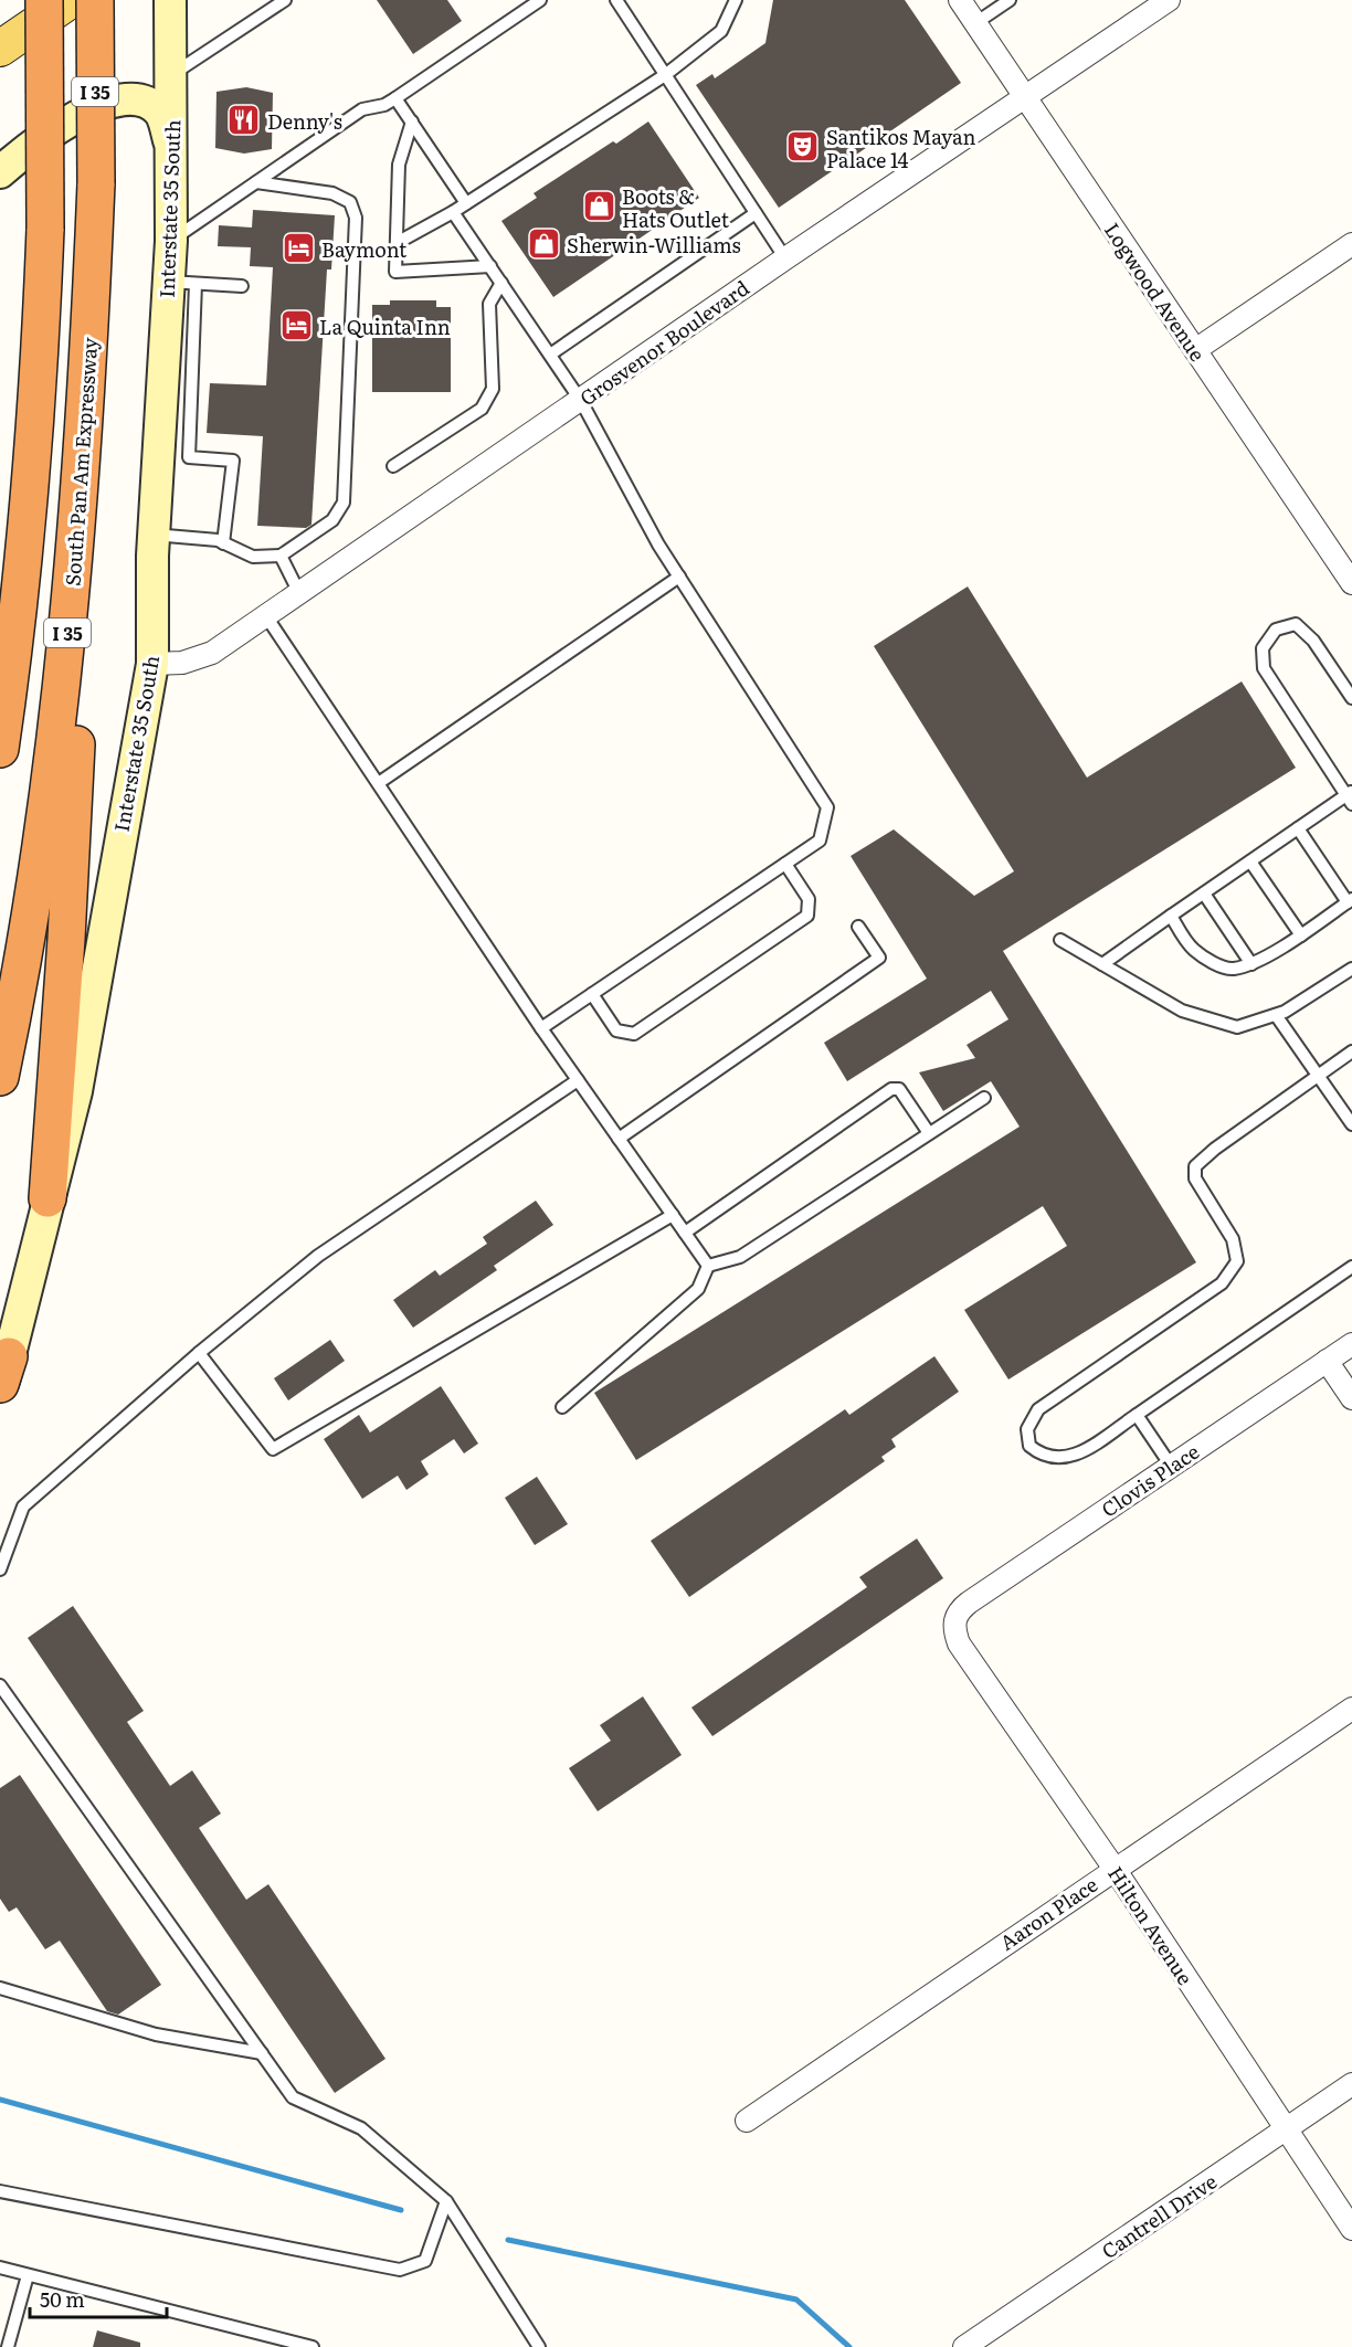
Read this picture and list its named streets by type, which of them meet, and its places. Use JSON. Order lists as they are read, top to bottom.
{
  "streets": {
    "highway": ["I 35", "South Pan Am Expressway"],
    "main road": ["Interstate 35 South"],
    "street": [
      "Logwood Avenue",
      "Grosvenor Boulevard",
      "Clovis Place",
      "Aaron Place",
      "Hilton Avenue",
      "Cantrell Drive"
    ]
  },
  "crossings": [
    ["Interstate 35 South", "Grosvenor Boulevard"],
    ["Logwood Avenue", "Grosvenor Boulevard"],
    ["Clovis Place", "Hilton Avenue"],
    ["Aaron Place", "Hilton Avenue"],
    ["Hilton Avenue", "Cantrell Drive"]
  ],
  "places": {
    "restaurant": ["Denny's"],
    "theatre": ["Santikos Mayan Palace 14"],
    "shop": ["Boots & Hats Outlet", "Sherwin-Williams"],
    "hotel": ["Baymont", "La Quinta Inn"]
  },
  "scale_bar": "50 m"
}
